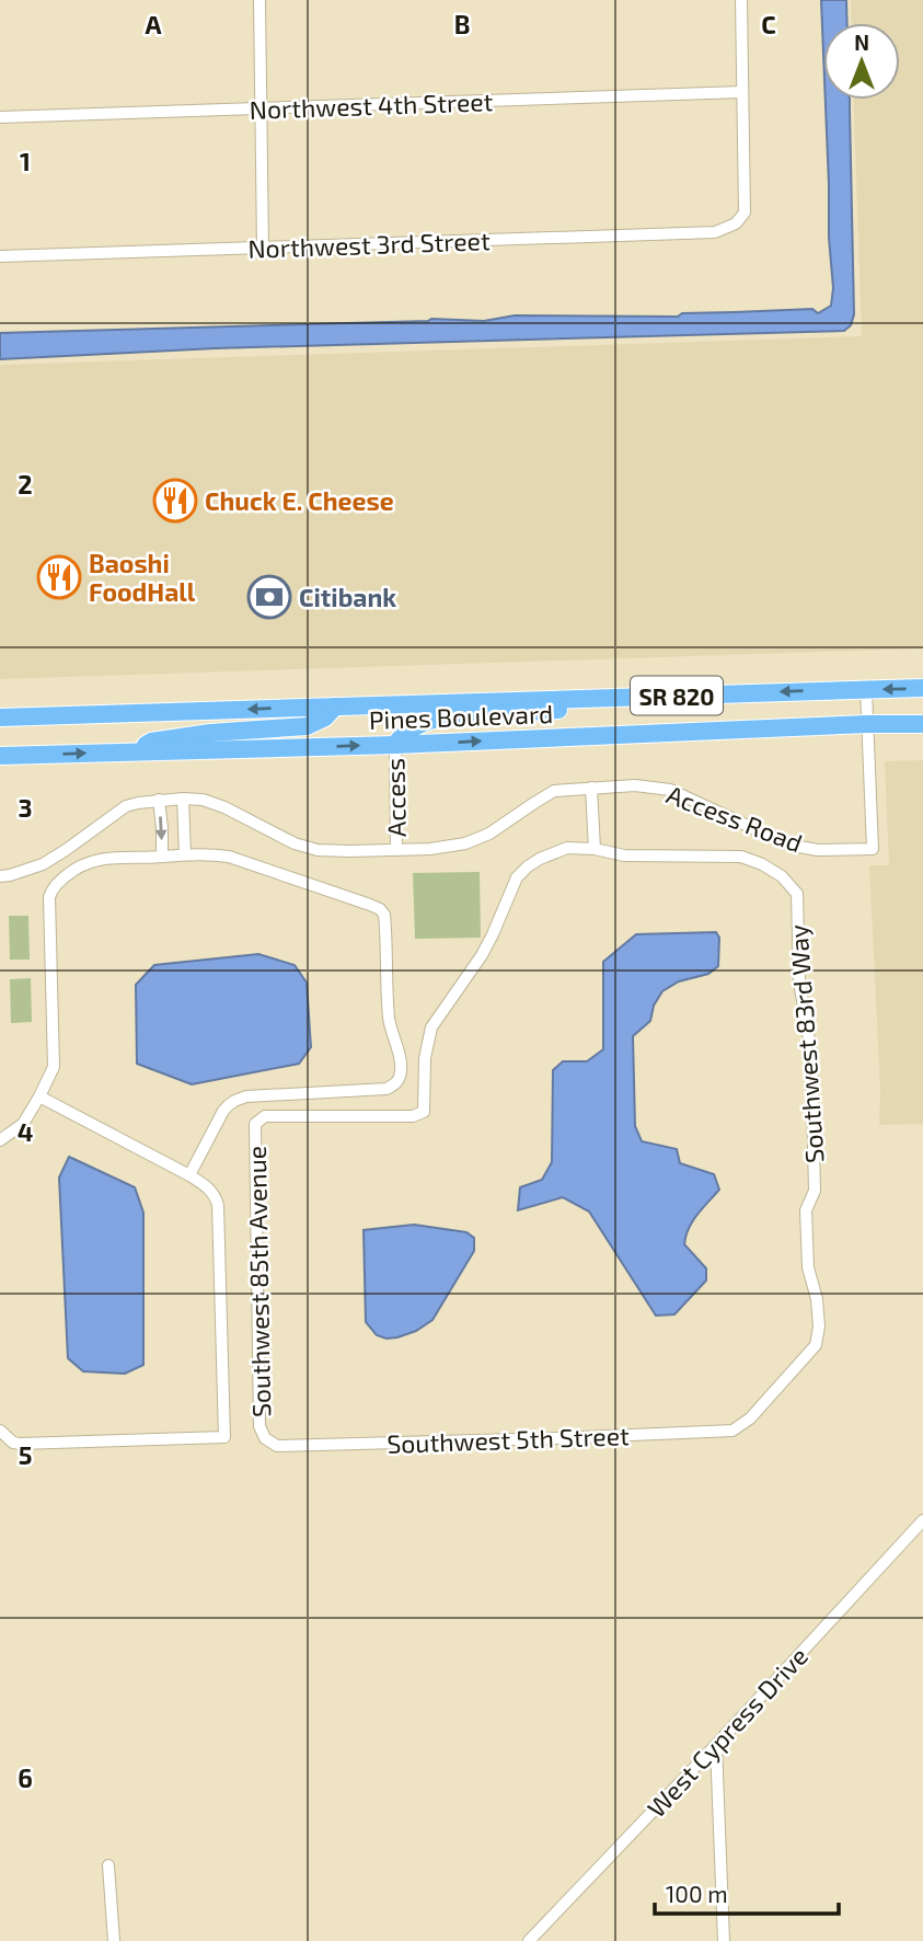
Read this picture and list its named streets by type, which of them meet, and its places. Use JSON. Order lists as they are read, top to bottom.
{
  "streets": {
    "highway": ["SR 820", "Pines Boulevard"],
    "street": [
      "Northwest 4th Street",
      "Northwest 3rd Street",
      "Access",
      "Access Road",
      "Southwest 83rd Way",
      "Southwest 85th Avenue",
      "Southwest 5th Street",
      "West Cypress Drive"
    ]
  },
  "crossings": [
    ["Northwest 4th Street", "Northwest 3rd Street"],
    ["Pines Boulevard", "Access"],
    ["Pines Boulevard", "Access Road"],
    ["Access", "Access Road"],
    ["Southwest 83rd Way", "Southwest 85th Avenue"],
    ["Southwest 83rd Way", "Southwest 5th Street"],
    ["Southwest 85th Avenue", "Southwest 5th Street"]
  ],
  "places": {
    "restaurant": ["Chuck E. Cheese", "Baoshi FoodHall"],
    "bank": ["Citibank"]
  },
  "scale_bar": "100 m",
  "north": "top",
  "grid": {
    "columns": ["A", "B", "C"],
    "rows": [
      "1",
      "2",
      "3",
      "4",
      "5",
      "6"
    ]
  }
}
